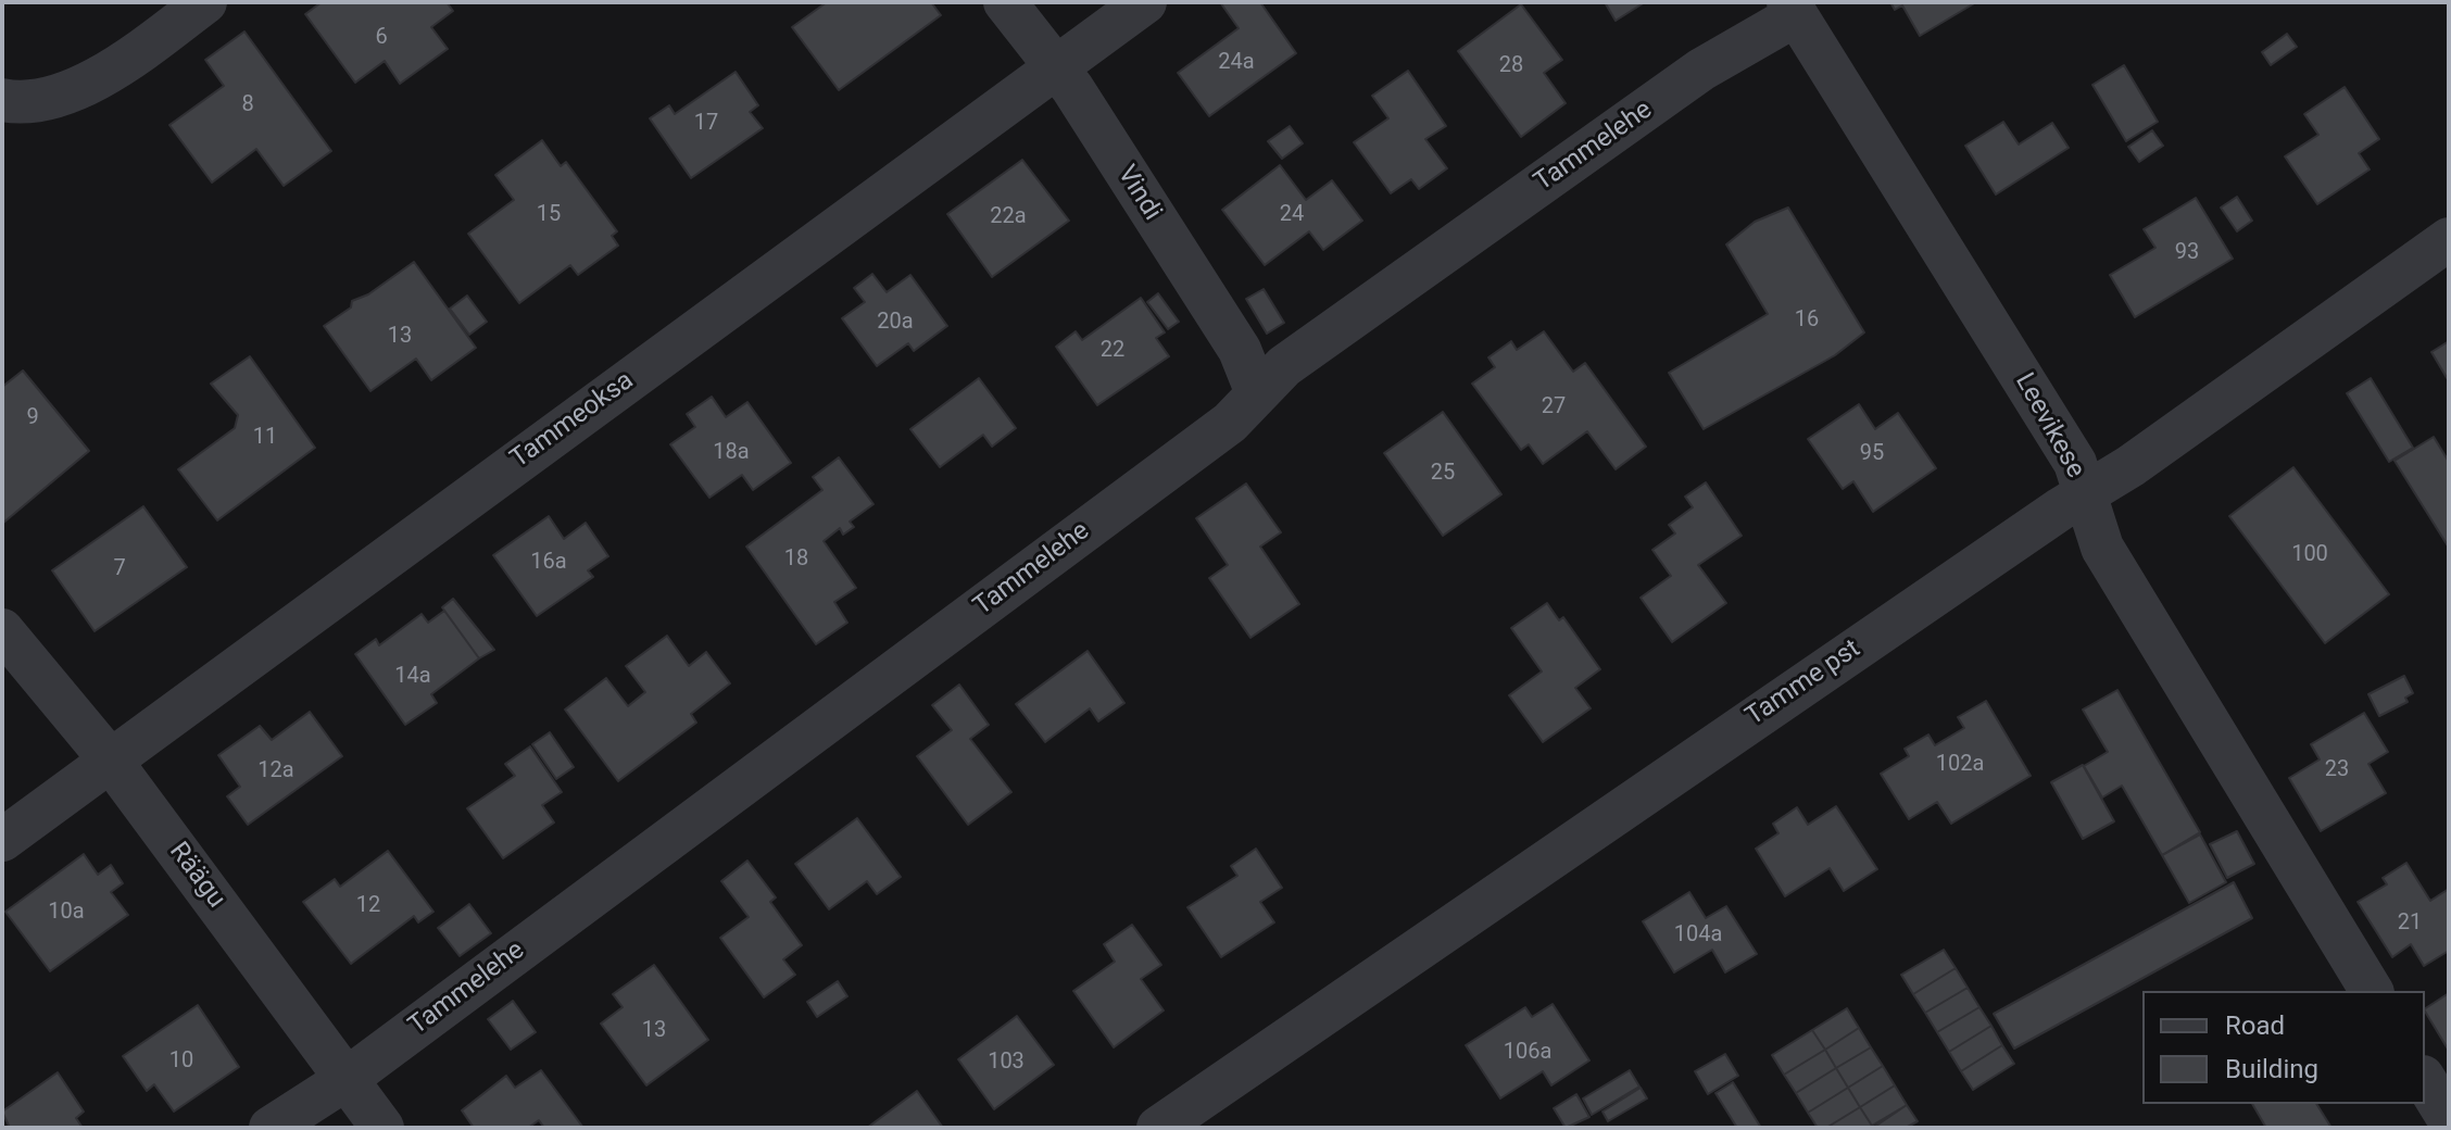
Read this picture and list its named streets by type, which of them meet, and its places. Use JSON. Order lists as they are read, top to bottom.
{
  "streets": {
    "street": [
      "Tammelehe",
      "Vindi",
      "Tammeoksa",
      "Leevikese",
      "Tamme pst",
      "Räägu"
    ]
  },
  "crossings": [
    ["Tammelehe", "Vindi"],
    ["Tammelehe", "Leevikese"],
    ["Tammelehe", "Räägu"],
    ["Vindi", "Tammeoksa"],
    ["Tammeoksa", "Räägu"],
    ["Leevikese", "Tamme pst"]
  ],
  "house_numbers": [
    "6",
    "24a",
    "28",
    "8",
    "17",
    "15",
    "24",
    "22a",
    "93",
    "16",
    "20a",
    "13",
    "22",
    "27",
    "9",
    "11",
    "18a",
    "95",
    "25",
    "100",
    "18",
    "16a",
    "7",
    "14a",
    "102a",
    "23",
    "12a",
    "12",
    "10a",
    "21",
    "104a",
    "13",
    "106a",
    "10",
    "103"
  ],
  "legend": ["Road", "Building"]
}
